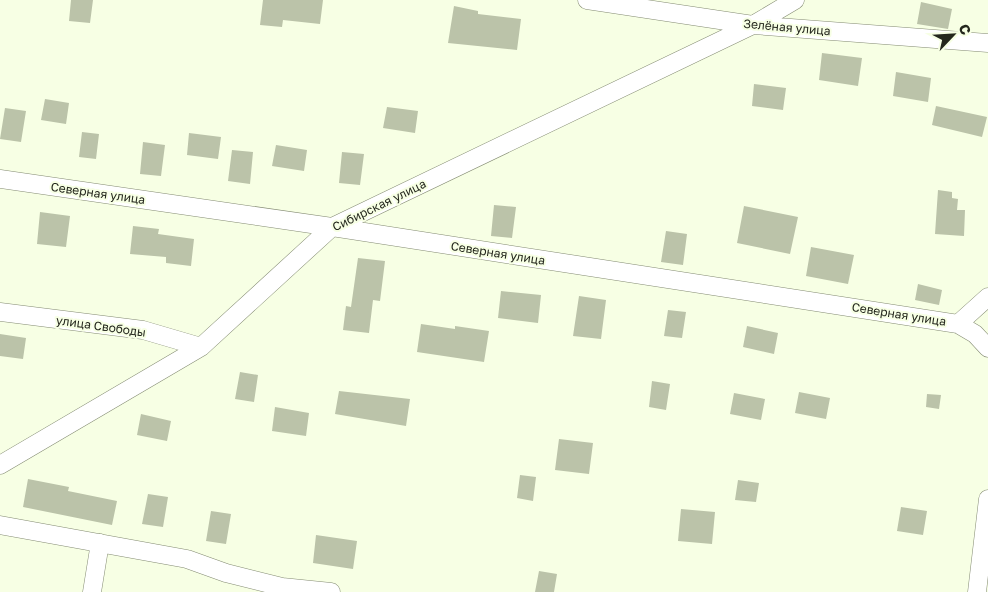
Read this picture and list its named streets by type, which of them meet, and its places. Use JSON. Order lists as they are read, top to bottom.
{
  "streets": {
    "street": [
      "Зелёная улица",
      "Северная улица",
      "Сибирская улица",
      "улица Свободы"
    ]
  },
  "crossings": [
    ["Зелёная улица", "Сибирская улица"],
    ["Северная улица", "Сибирская улица"],
    ["Сибирская улица", "улица Свободы"]
  ],
  "north": "top right"
}
